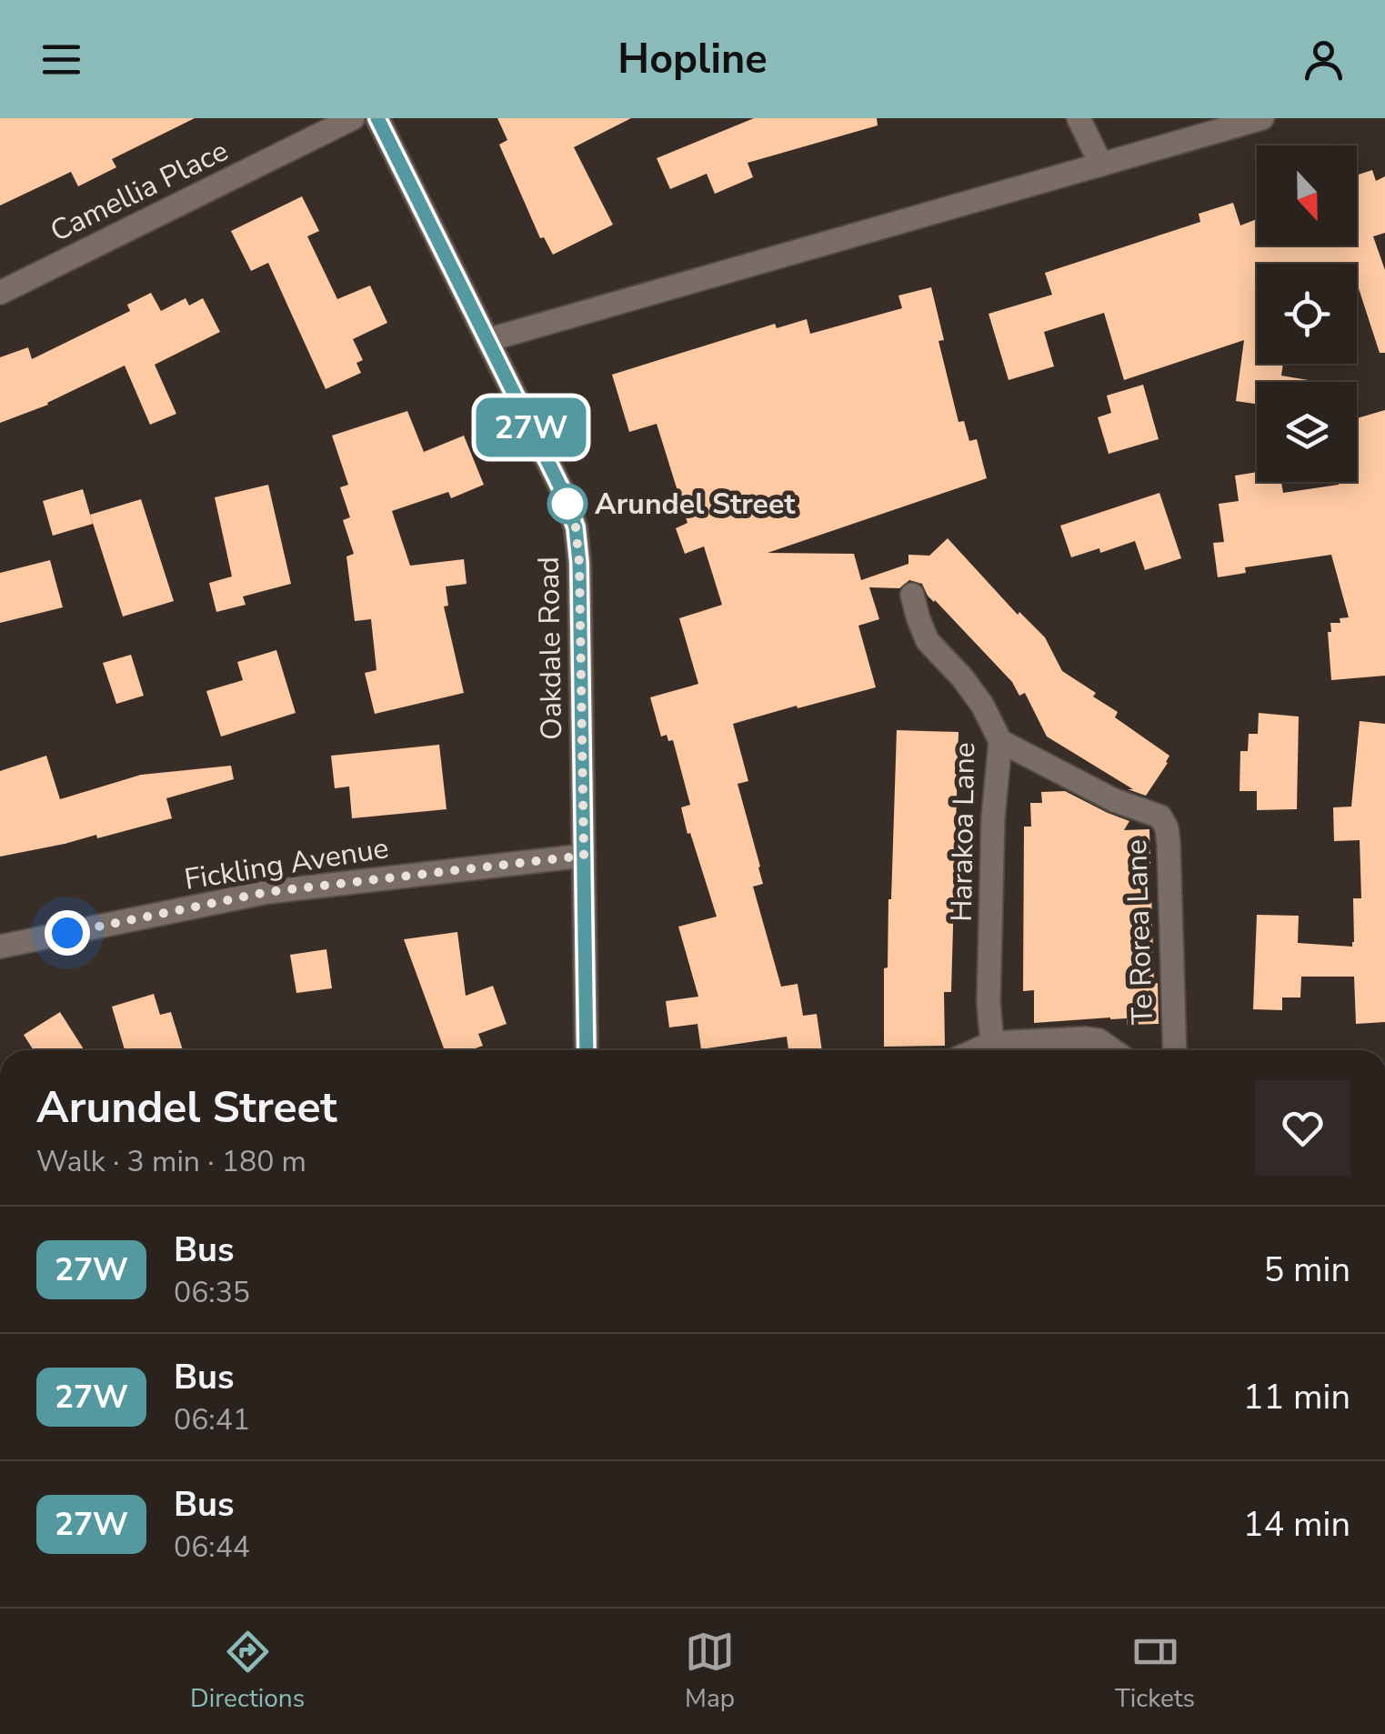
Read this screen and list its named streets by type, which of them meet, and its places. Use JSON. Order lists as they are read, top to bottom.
{
  "streets": {
    "street": [
      "Camellia Place",
      "Oakdale Road",
      "Harakoa Lane",
      "Fickling Avenue",
      "Te Rorea Lane"
    ]
  },
  "crossings": [
    ["Oakdale Road", "Fickling Avenue"],
    ["Harakoa Lane", "Te Rorea Lane"]
  ],
  "places": ["Arundel Street"],
  "lines": ["bus line 27W"],
  "north": "bottom",
  "page": {
    "header": "Hopline",
    "on_map": "27W",
    "heading": ["Arundel Street", "Walk · 3 min · 180 m"],
    "list": [
      {
        "mark": "27W",
        "name": "Bus",
        "note": "06:35",
        "value": "5 min"
      },
      {
        "mark": "27W",
        "name": "Bus",
        "note": "06:41",
        "value": "11 min"
      },
      {
        "mark": "27W",
        "name": "Bus",
        "note": "06:44",
        "value": "14 min"
      }
    ],
    "tabs": ["Directions", "Map", "Tickets"]
  }
}
